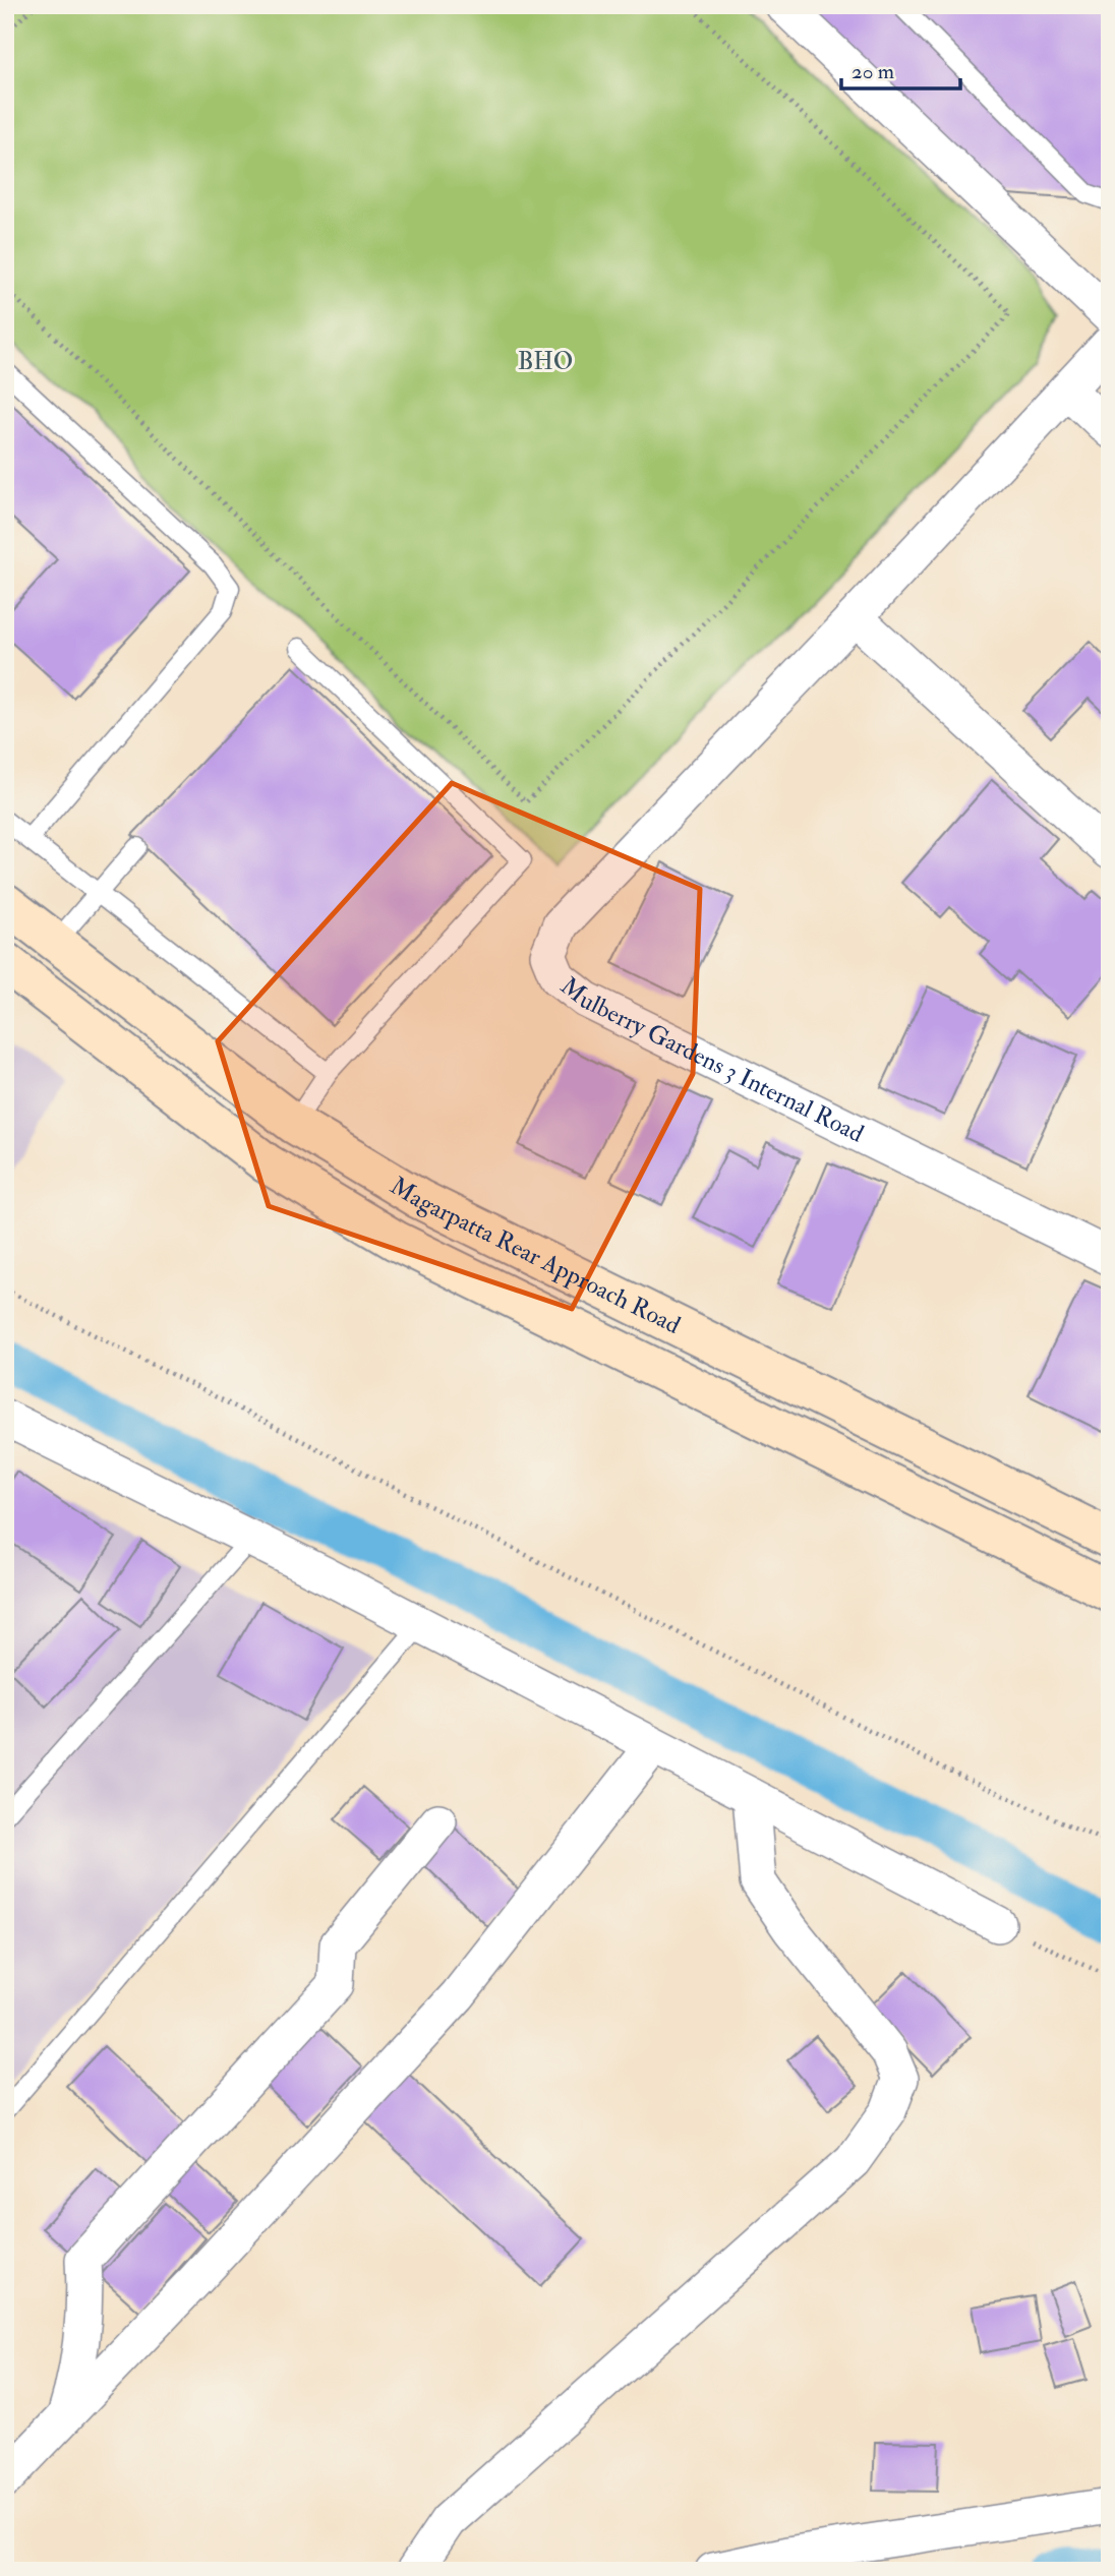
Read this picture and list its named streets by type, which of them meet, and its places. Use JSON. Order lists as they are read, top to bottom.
{
  "streets": {
    "street": ["Mulberry Gardens 3 Internal Road", "Magarpatta Rear Approach Road"]
  },
  "parks": ["BHO"],
  "scale_bar": "20 m"
}
